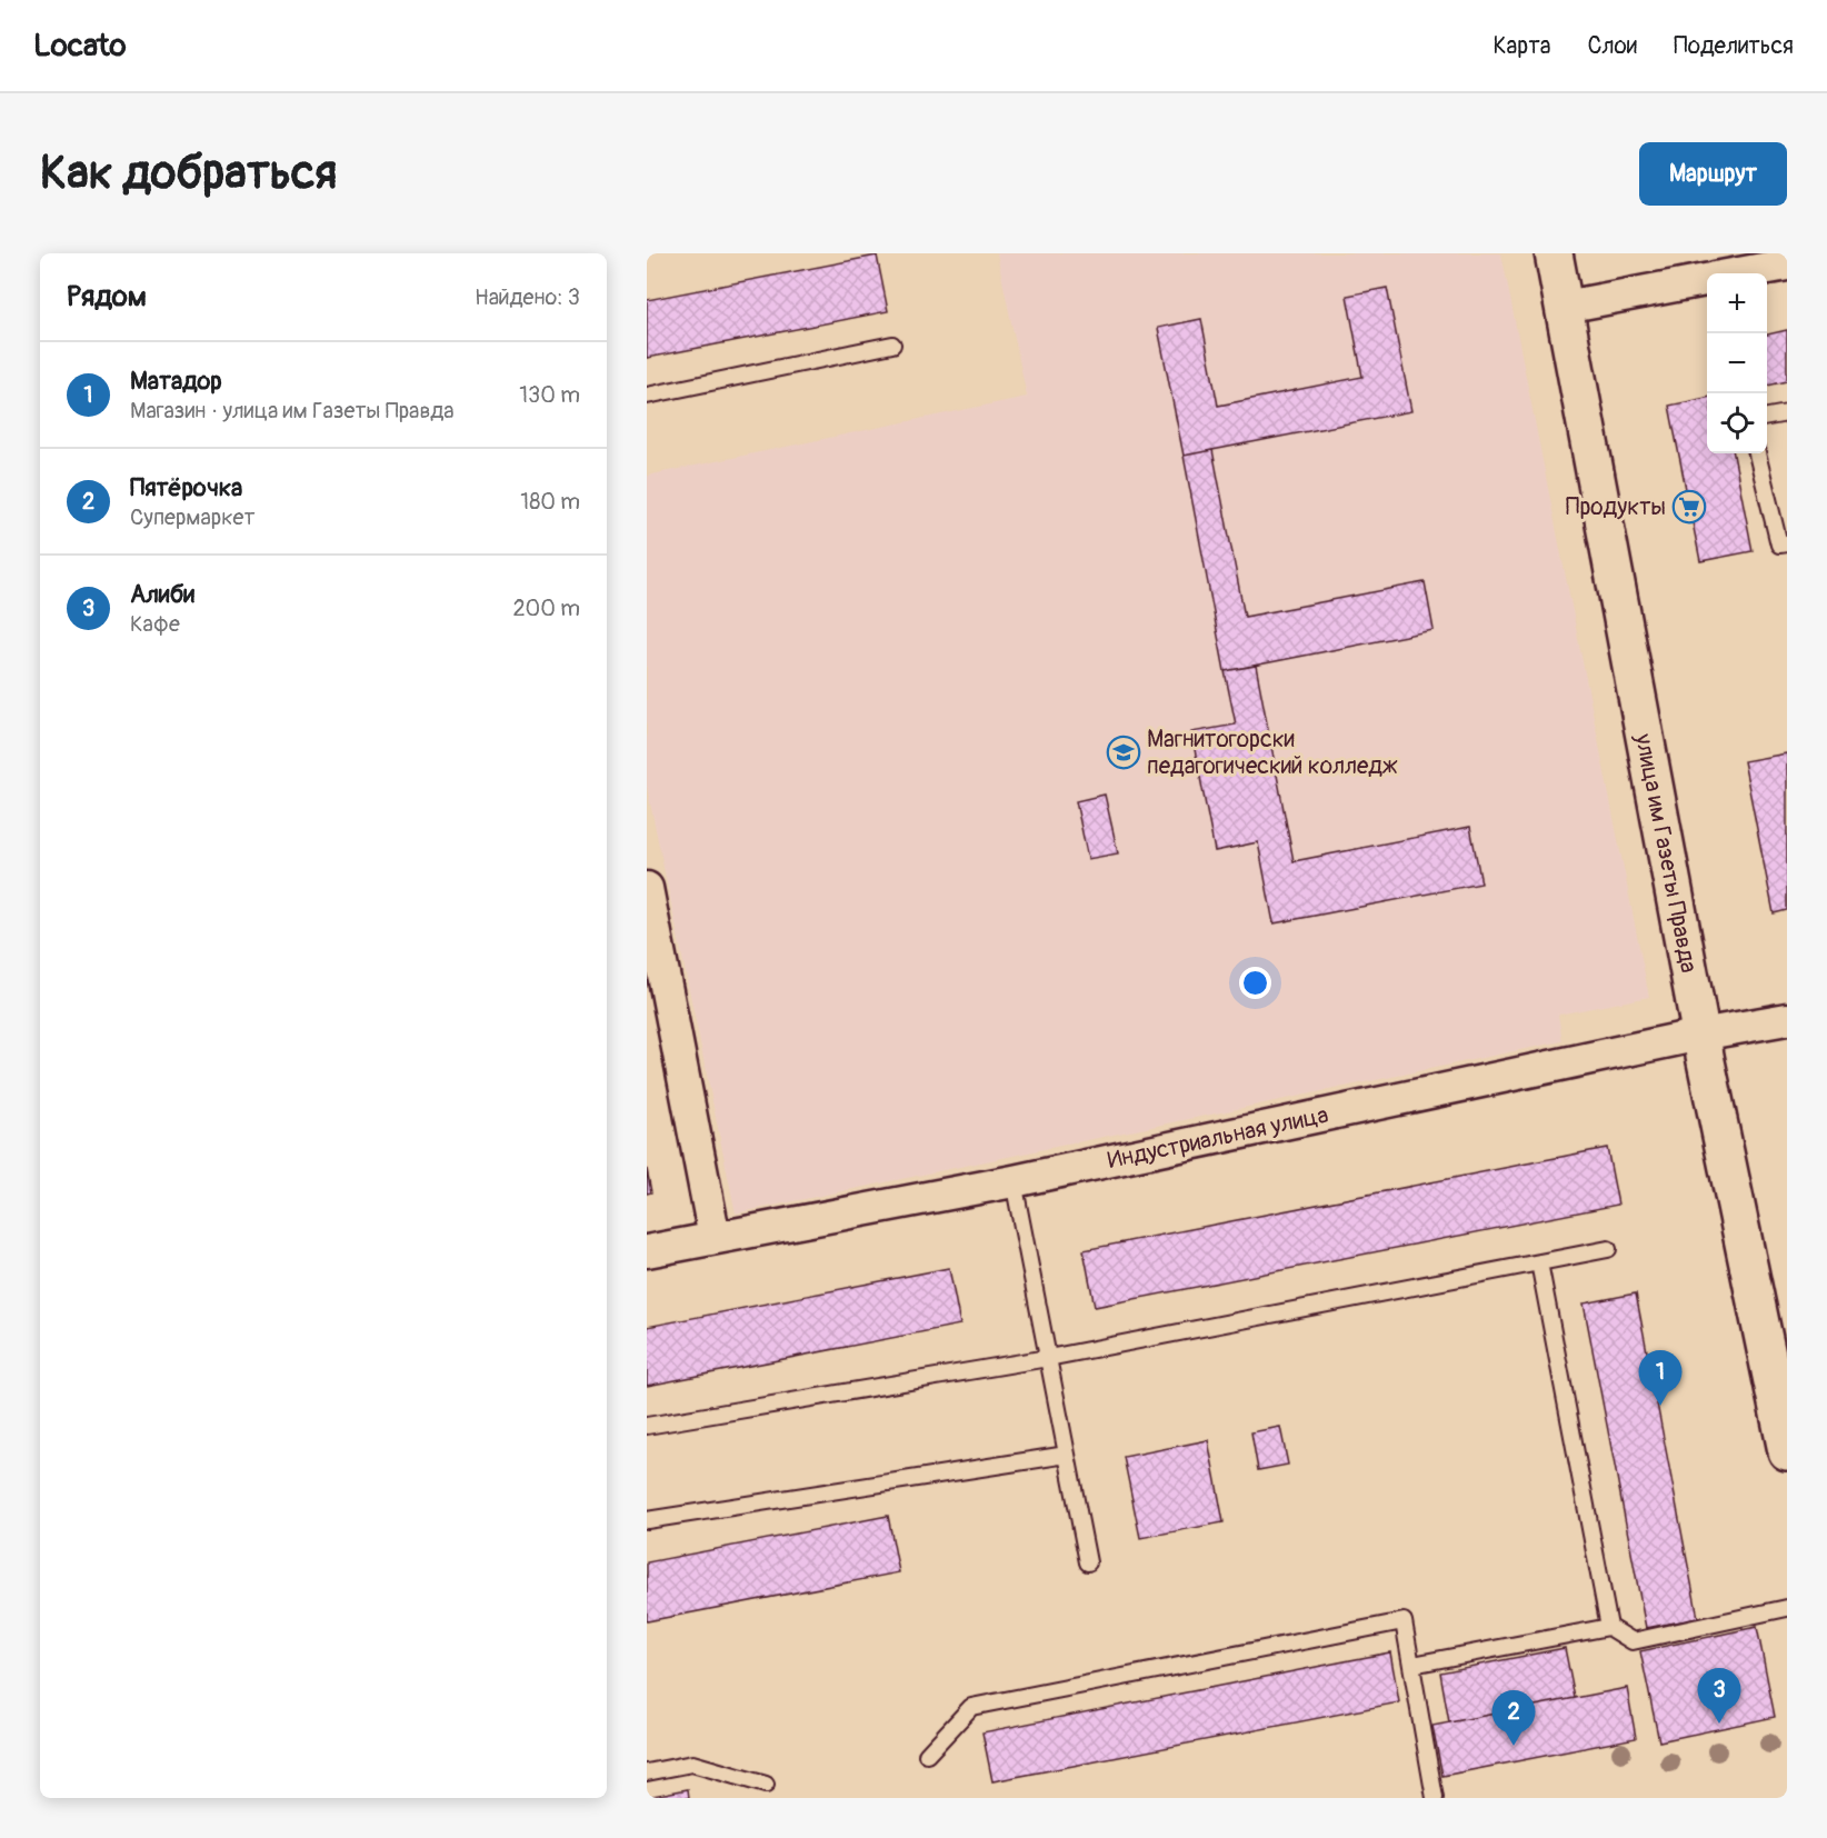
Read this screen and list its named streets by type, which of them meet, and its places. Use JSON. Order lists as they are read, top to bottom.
{
  "streets": {
    "street": ["улица им Газеты Правда", "Индустриальная улица"]
  },
  "crossings": [
    ["улица им Газеты Правда", "Индустриальная улица"]
  ],
  "places": {
    "supermarket": ["Продукты"],
    "school or university": ["Магнитогорски педагогический колледж"]
  },
  "page": {
    "header": "Locato",
    "nav": ["Карта", "Слои", "Поделиться"],
    "buttons": "Маршрут",
    "title": "Как добраться",
    "heading": ["Рядом", "Найдено: 3"],
    "map_buttons": ["+", "−"],
    "list": [
      {
        "mark": "1",
        "name": "Матадор",
        "note": "Магазин · улица им Газеты Правда",
        "value": "130 m"
      },
      {
        "mark": "2",
        "name": "Пятёрочка",
        "note": "Супермаркет",
        "value": "180 m"
      },
      {
        "mark": "3",
        "name": "Алиби",
        "note": "Кафе",
        "value": "200 m"
      }
    ],
    "pins": ["1", "3", "2"]
  }
}
